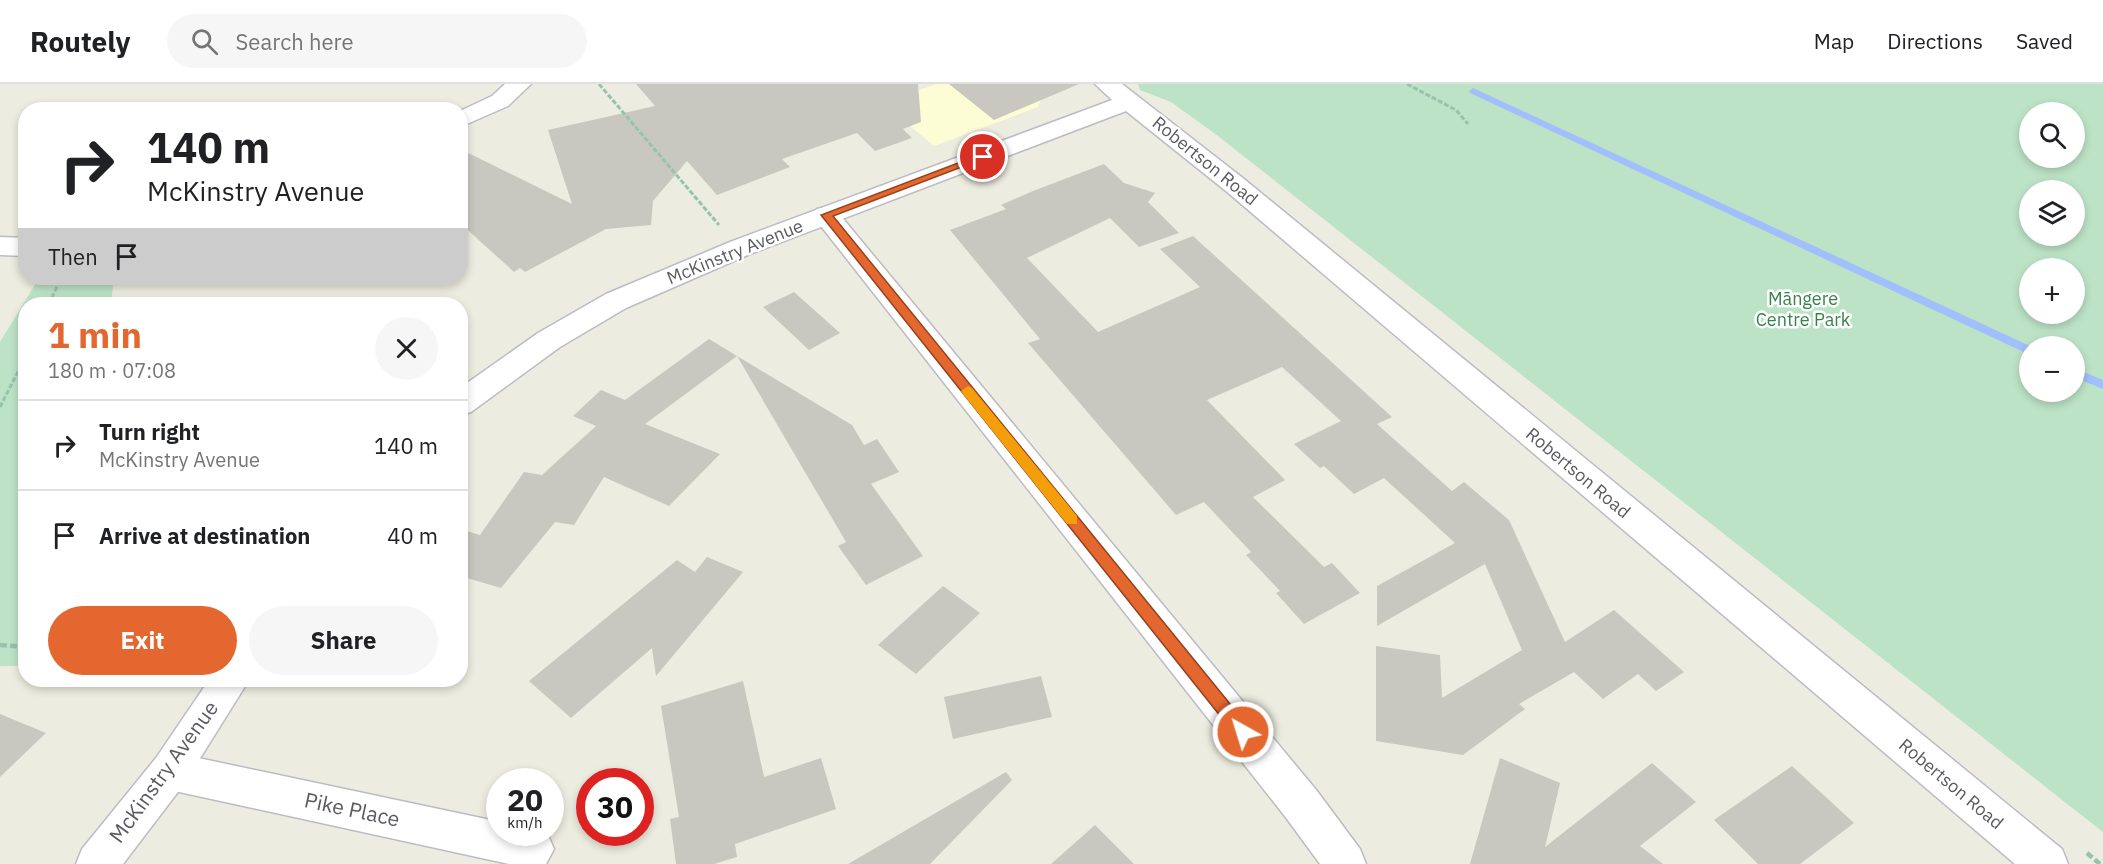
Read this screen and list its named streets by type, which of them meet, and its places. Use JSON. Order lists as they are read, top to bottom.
{
  "streets": {
    "street": ["Robertson Road", "McKinstry Avenue", "Pike Place"]
  },
  "crossings": [
    ["Robertson Road", "McKinstry Avenue"],
    ["McKinstry Avenue", "Pike Place"]
  ],
  "parks": ["Māngere Centre Park"],
  "page": {
    "header": "Routely",
    "search": "Search here",
    "nav": ["Map", "Directions", "Saved"],
    "map_buttons": ["+", "−"],
    "turn": ["140 m", "McKinstry Avenue"],
    "then": "Then",
    "heading": ["1 min", "180 m · 07:08"],
    "list": [
      {
        "name": "Turn right",
        "note": "McKinstry Avenue",
        "value": "140 m"
      },
      {
        "name": "Arrive at destination",
        "value": "40 m"
      }
    ],
    "buttons": ["Exit", "Share"],
    "speed": "20 km/h",
    "limit": "30"
  }
}
